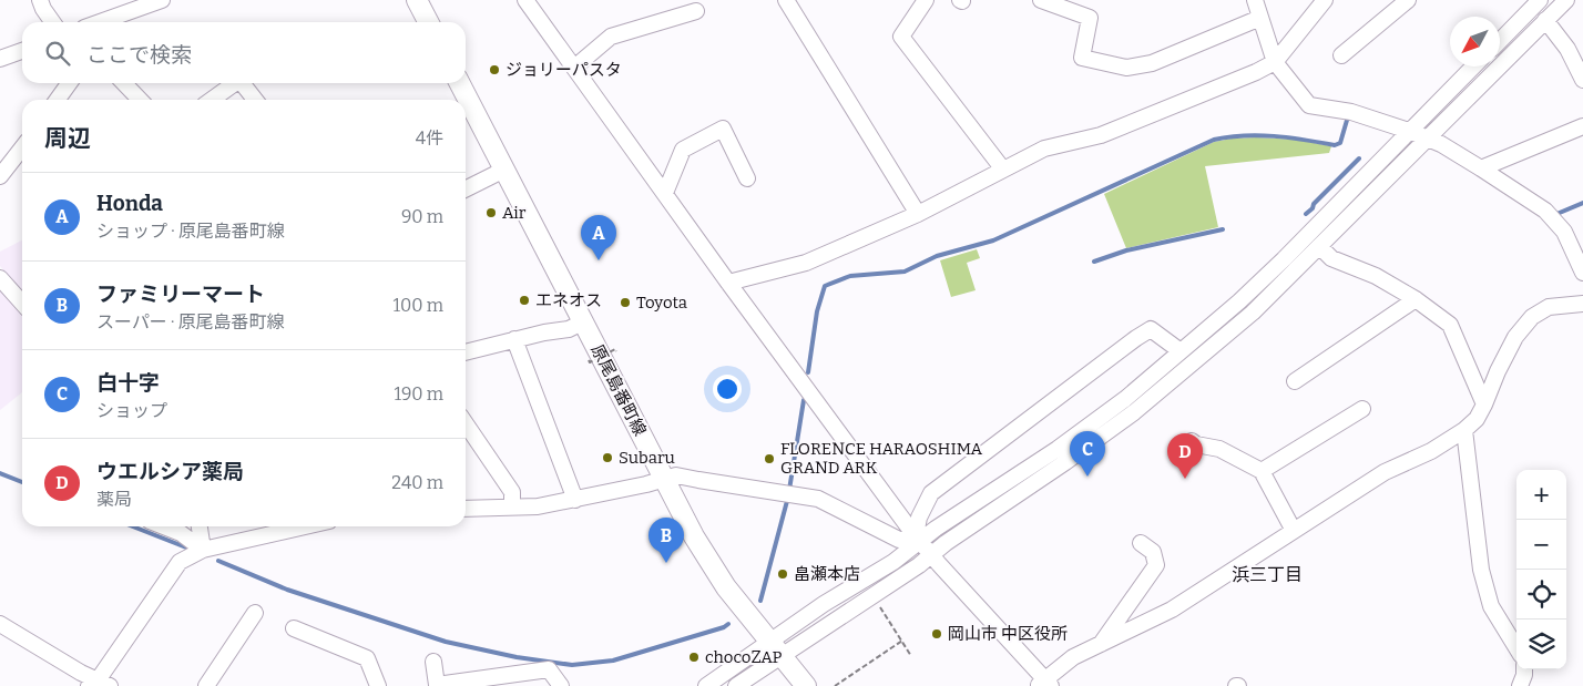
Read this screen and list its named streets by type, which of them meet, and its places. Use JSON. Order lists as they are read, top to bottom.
{
  "streets": {
    "main road": ["原尾島番町線"]
  },
  "districts": ["浜三丁目"],
  "places": [
    "ジョリーパスタ",
    "Air",
    "エネオス",
    "Toyota",
    "Subaru",
    "FLORENCE HARAOSHIMA GRAND ARK",
    "畠瀬本店",
    "岡山市 中区役所",
    "chocoZAP"
  ],
  "north": "bottom left",
  "page": {
    "search": "ここで検索",
    "heading": ["周辺", "4件"],
    "list": [
      {
        "mark": "A",
        "name": "Honda",
        "note": "ショップ · 原尾島番町線",
        "value": "90 m"
      },
      {
        "mark": "B",
        "name": "ファミリーマート",
        "note": "スーパー · 原尾島番町線",
        "value": "100 m"
      },
      {
        "mark": "C",
        "name": "白十字",
        "note": "ショップ",
        "value": "190 m"
      },
      {
        "mark": "D",
        "name": "ウエルシア薬局",
        "note": "薬局",
        "value": "240 m"
      }
    ],
    "pins": [
      "A",
      "C",
      "D",
      "B"
    ],
    "map_buttons": ["+", "−"]
  }
}
